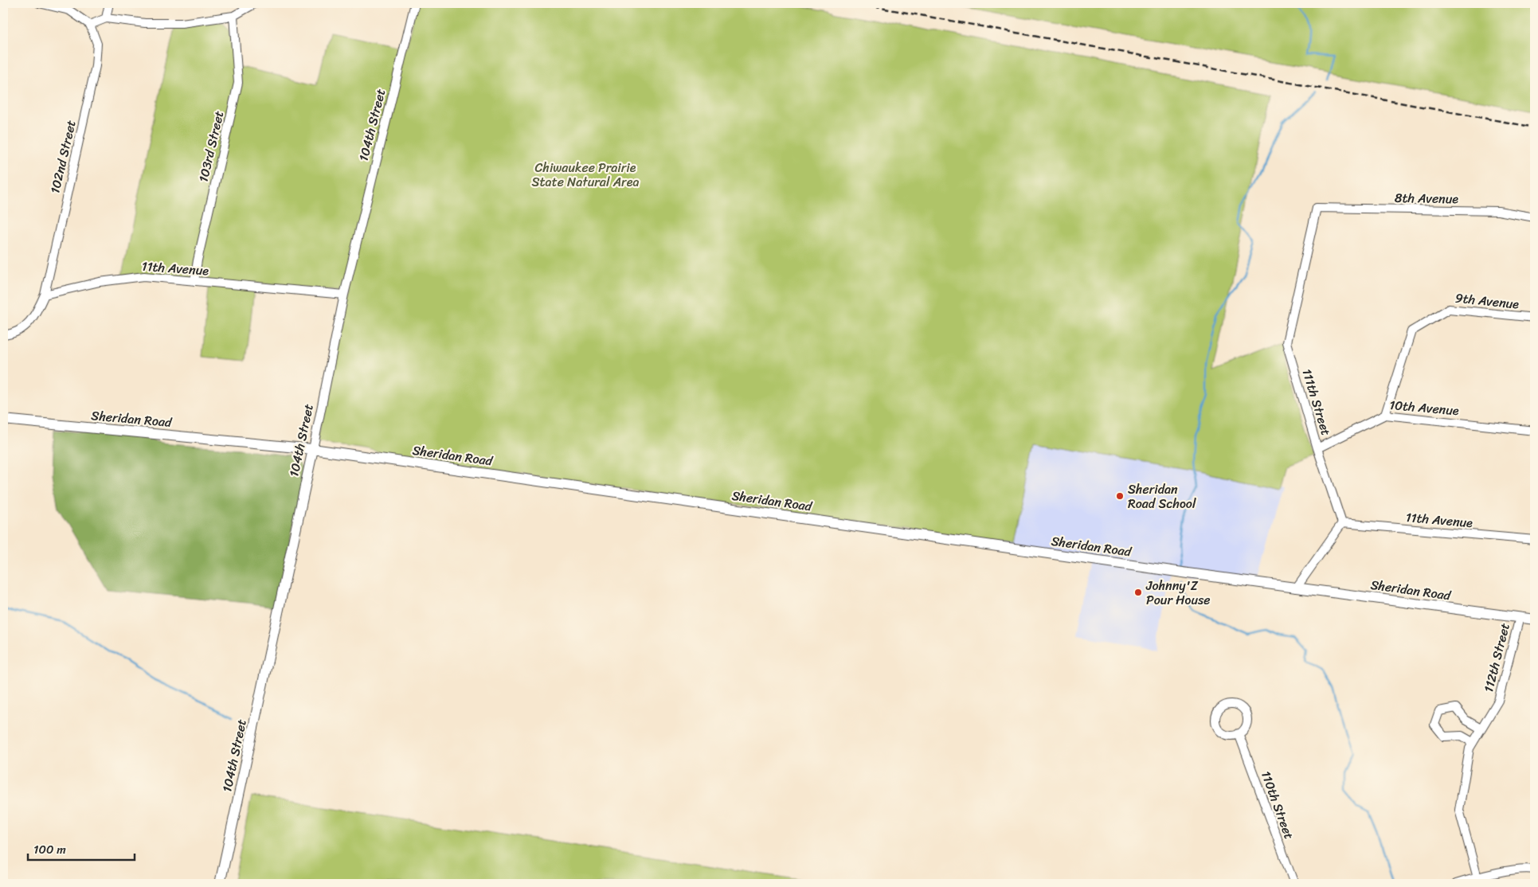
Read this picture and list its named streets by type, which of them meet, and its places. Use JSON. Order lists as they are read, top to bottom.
{
  "streets": {
    "main road": ["104th Street", "Sheridan Road"],
    "street": [
      "103rd Street",
      "102nd Street",
      "8th Avenue",
      "11th Avenue",
      "9th Avenue",
      "111th Street",
      "10th Avenue",
      "112th Street",
      "110th Street"
    ]
  },
  "crossings": [
    ["104th Street", "11th Avenue"],
    ["104th Street", "Sheridan Road"],
    ["103rd Street", "11th Avenue"],
    ["102nd Street", "11th Avenue"],
    ["8th Avenue", "111th Street"],
    ["11th Avenue", "111th Street"],
    ["9th Avenue", "10th Avenue"],
    ["111th Street", "10th Avenue"],
    ["Sheridan Road", "112th Street"]
  ],
  "parks": ["Chiwaukee Prairie State Natural Area"],
  "places": ["Sheridan Road School", "Johnny'Z Pour House"],
  "scale_bar": "100 m"
}
